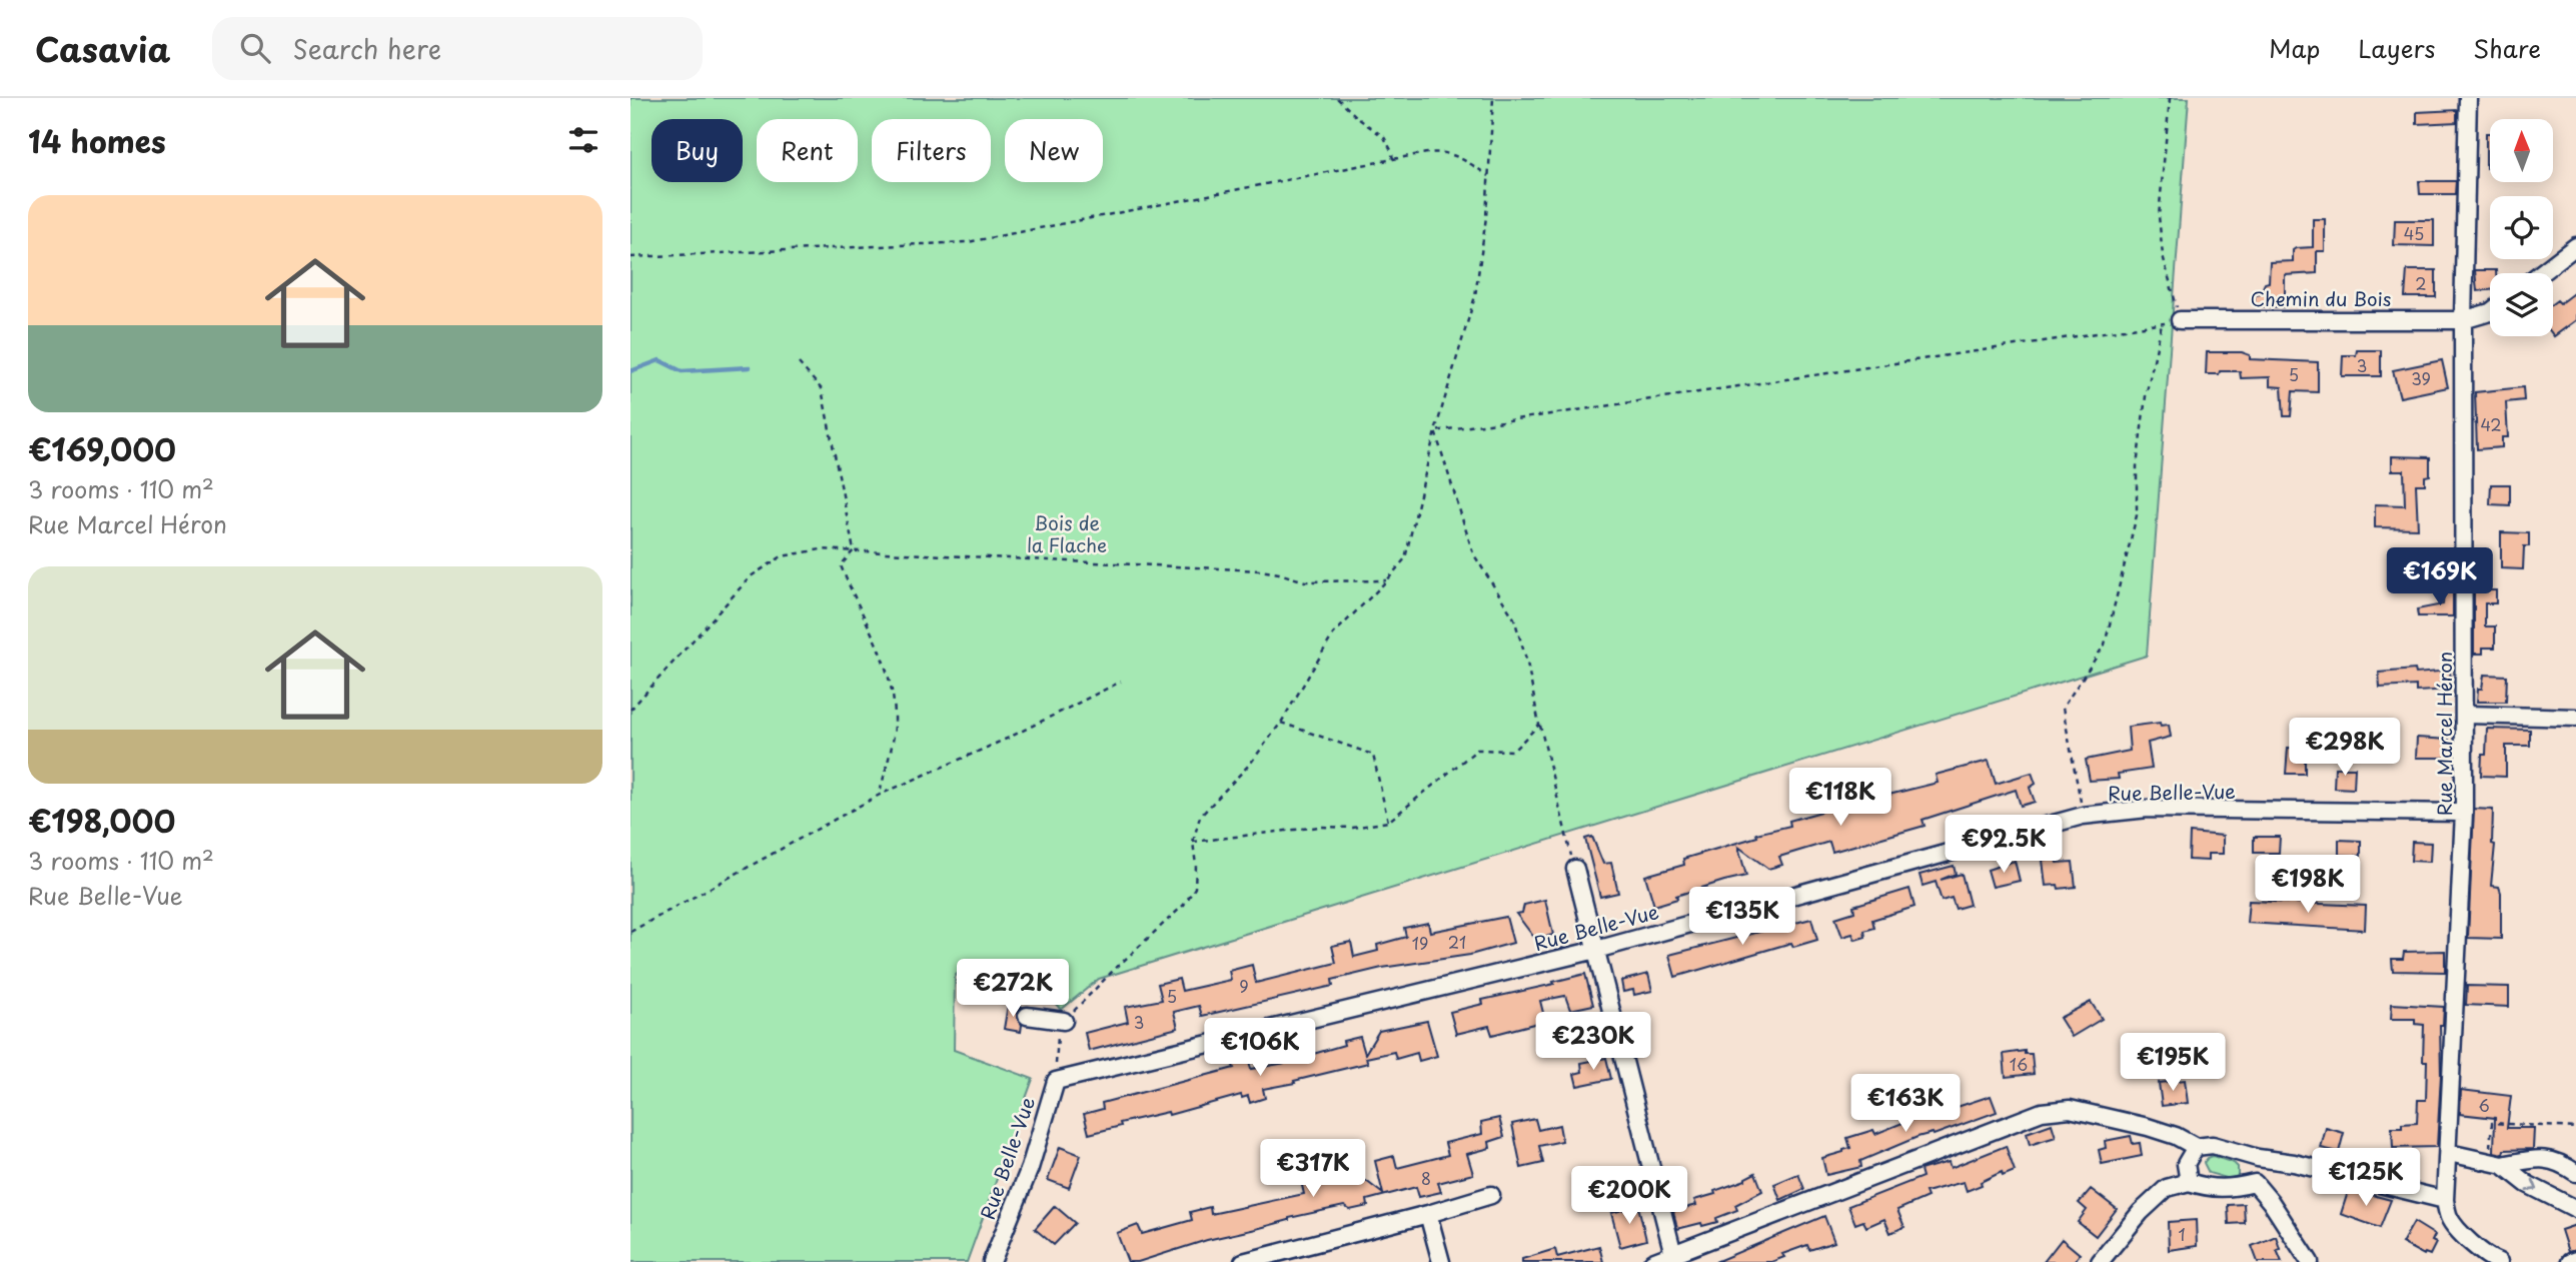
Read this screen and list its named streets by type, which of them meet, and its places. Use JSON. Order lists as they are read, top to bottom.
{
  "streets": {
    "street": ["Chemin du Bois", "Rue Marcel Héron", "Rue Belle-Vue"]
  },
  "crossings": [
    ["Chemin du Bois", "Rue Marcel Héron"],
    ["Rue Marcel Héron", "Rue Belle-Vue"]
  ],
  "parks": ["Bois de la Flache"],
  "house_numbers": [
    "45",
    "2",
    "3",
    "5",
    "39",
    "42",
    "21",
    "19",
    "9",
    "5",
    "3",
    "16",
    "6",
    "8",
    "1"
  ],
  "north": "top",
  "page": {
    "header": "Casavia",
    "search": "Search here",
    "nav": ["Map", "Layers", "Share"],
    "heading": "14 homes",
    "chip": [
      "Buy",
      "Rent",
      "Filters",
      "New"
    ],
    "list": [
      {
        "name": "€169,000",
        "note": "3 rooms · 110 m² · Rue Marcel Héron"
      },
      {
        "name": "€198,000",
        "note": "3 rooms · 110 m² · Rue Belle-Vue"
      }
    ],
    "price": [
      "€169K",
      "€298K",
      "€118K",
      "€92.5K",
      "€198K",
      "€135K",
      "€272K",
      "€230K",
      "€106K",
      "€195K",
      "€163K",
      "€317K",
      "€125K",
      "€200K"
    ]
  }
}
